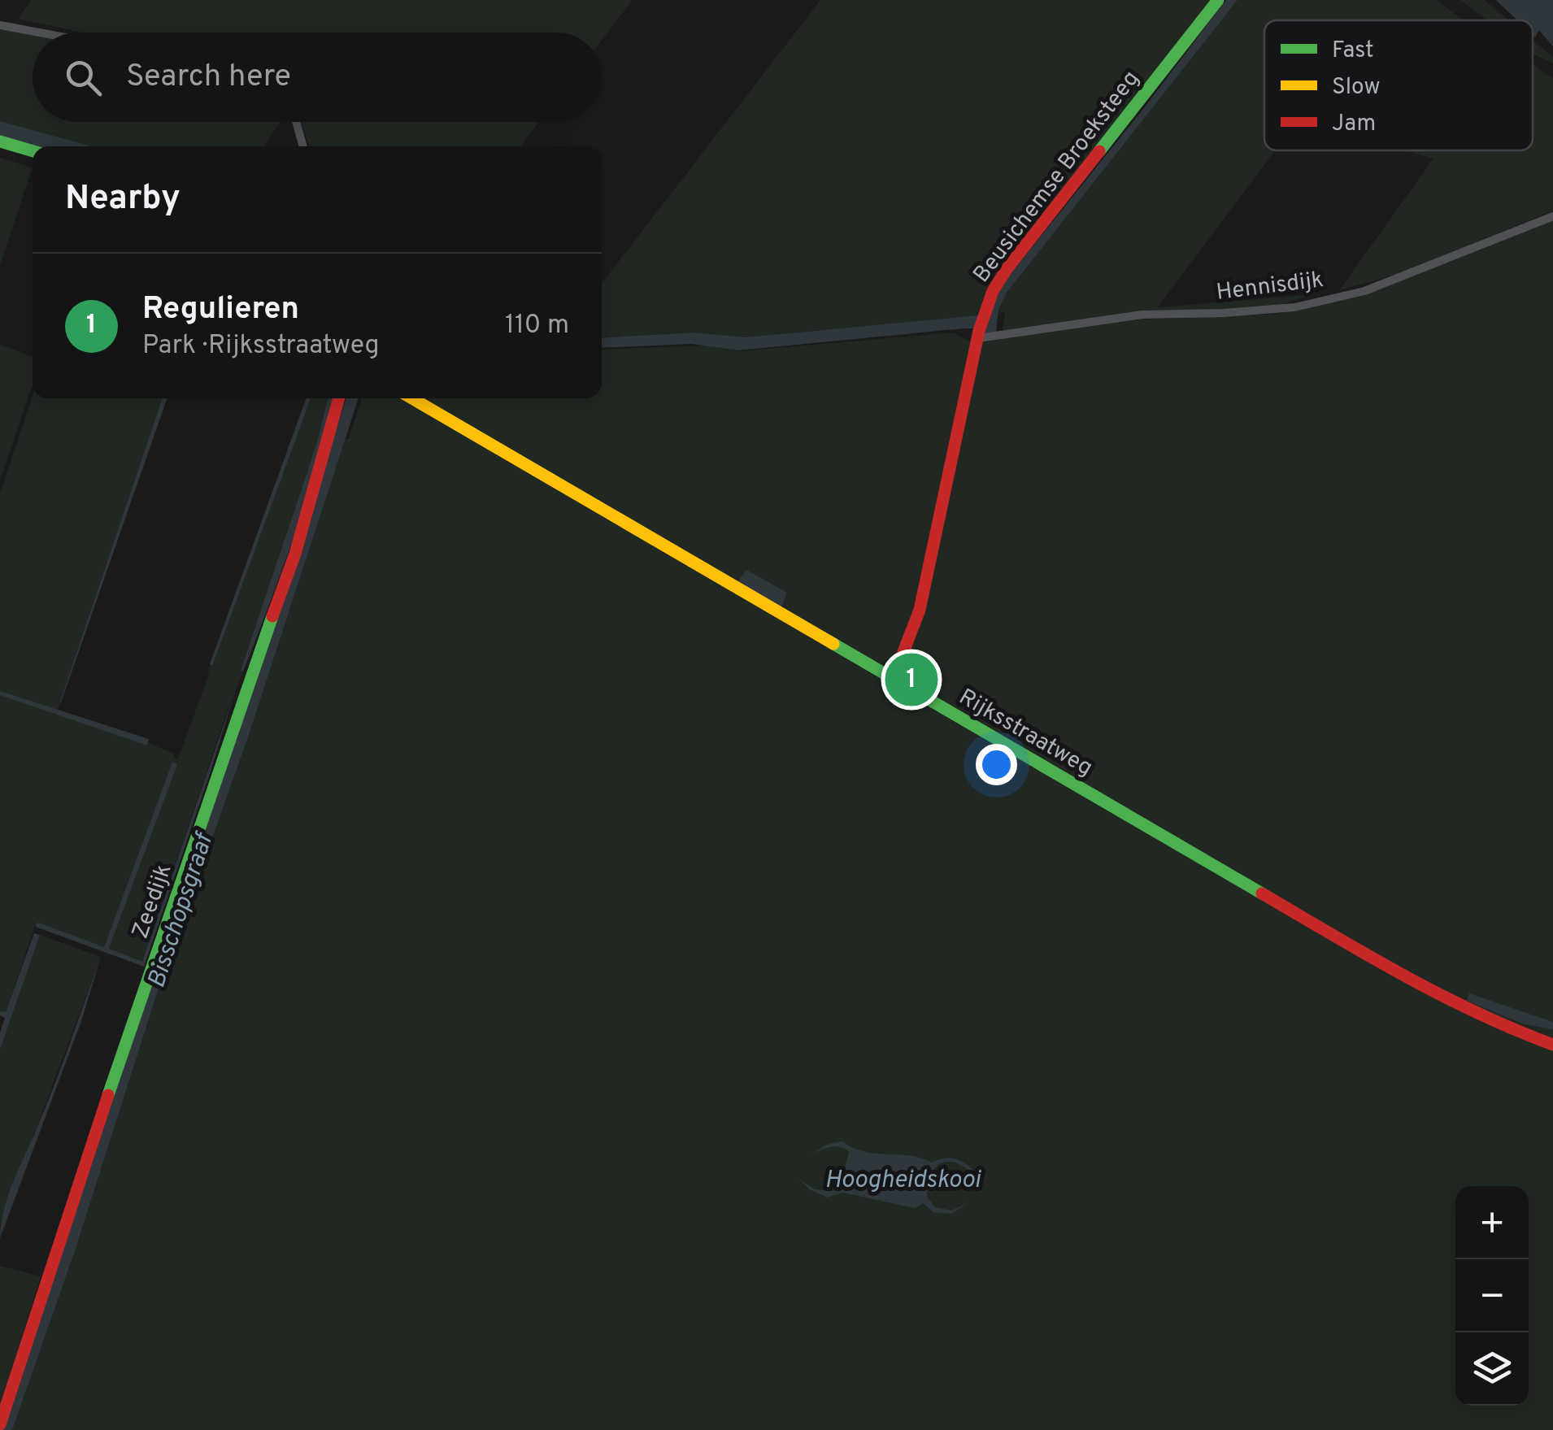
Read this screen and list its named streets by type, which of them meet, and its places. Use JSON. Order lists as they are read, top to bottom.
{
  "streets": {
    "street": [
      "Beusichemse Broeksteeg",
      "Hennisdijk",
      "Rijksstraatweg",
      "Zeedijk"
    ]
  },
  "crossings": [
    ["Beusichemse Broeksteeg", "Hennisdijk"],
    ["Beusichemse Broeksteeg", "Rijksstraatweg"]
  ],
  "water": ["Bisschopsgraaf", "Hoogheidskooi"],
  "legend": ["Fast", "Slow", "Jam"],
  "page": {
    "search": "Search here",
    "heading": "Nearby",
    "list": [
      {
        "mark": "1",
        "name": "Regulieren",
        "note": "Park · Rijksstraatweg",
        "value": "110 m"
      }
    ],
    "pins": "1",
    "map_buttons": ["+", "−"]
  }
}
